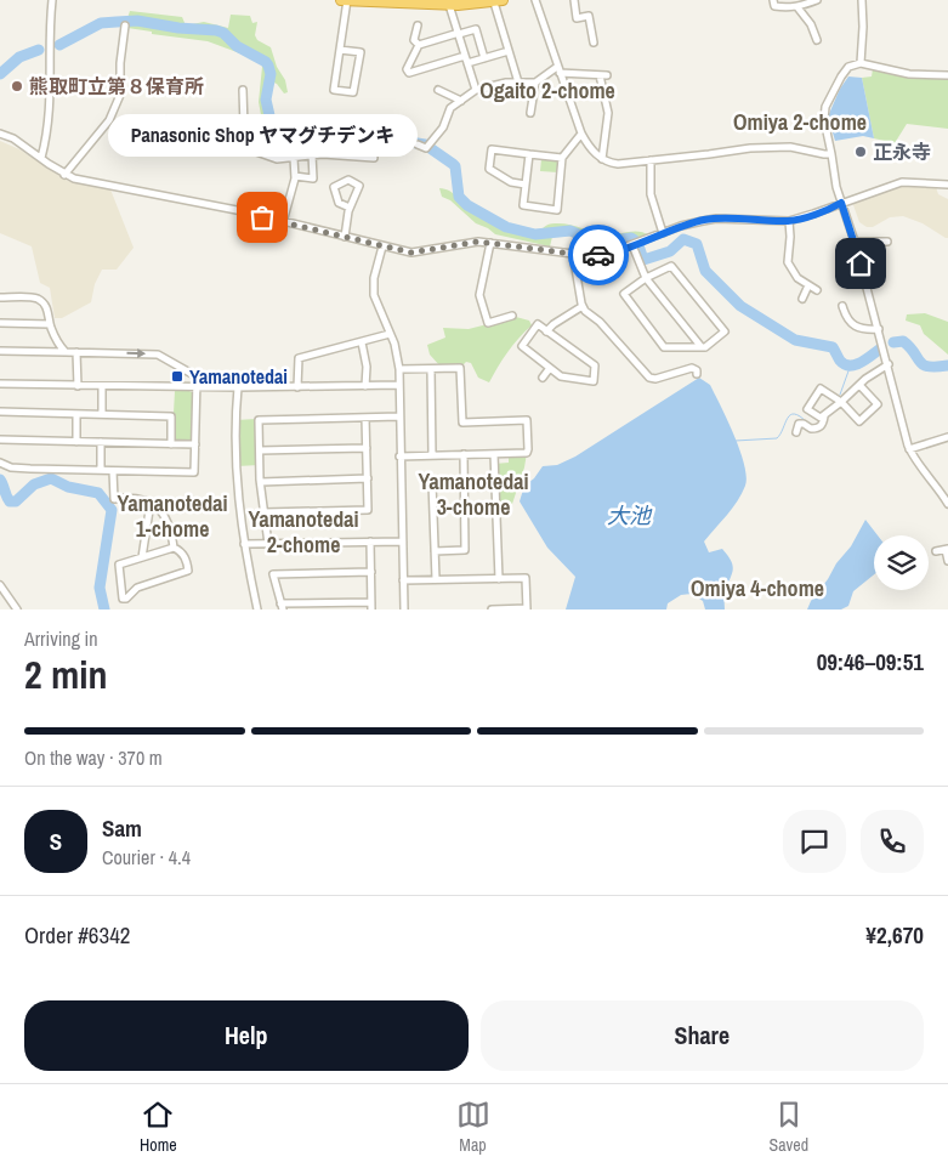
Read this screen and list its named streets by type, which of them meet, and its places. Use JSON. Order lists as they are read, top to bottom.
{
  "districts": [
    "Ogaito 2-chome",
    "Omiya 2-chome",
    "Yamanotedai 3-chome",
    "Yamanotedai 1-chome",
    "Yamanotedai 2-chome",
    "Omiya 4-chome"
  ],
  "water": ["大池"],
  "places": {
    "other": ["熊取町立第８保育所", "正永寺", "Panasonic Shop ヤマグチデンキ"],
    "transit": ["Yamanotedai"]
  },
  "page": {
    "bubble": "Panasonic Shop ヤマグチデンキ",
    "heading": ["2 min", "Arriving in", "09:46–09:51"],
    "panel": [
      "Sam",
      "Courier · 4.4",
      "Order #6342",
      "¥2,670"
    ],
    "bar": "On the way · 370 m",
    "round": "S",
    "buttons": ["Help", "Share"],
    "tabs": ["Home", "Map", "Saved"]
  }
}
